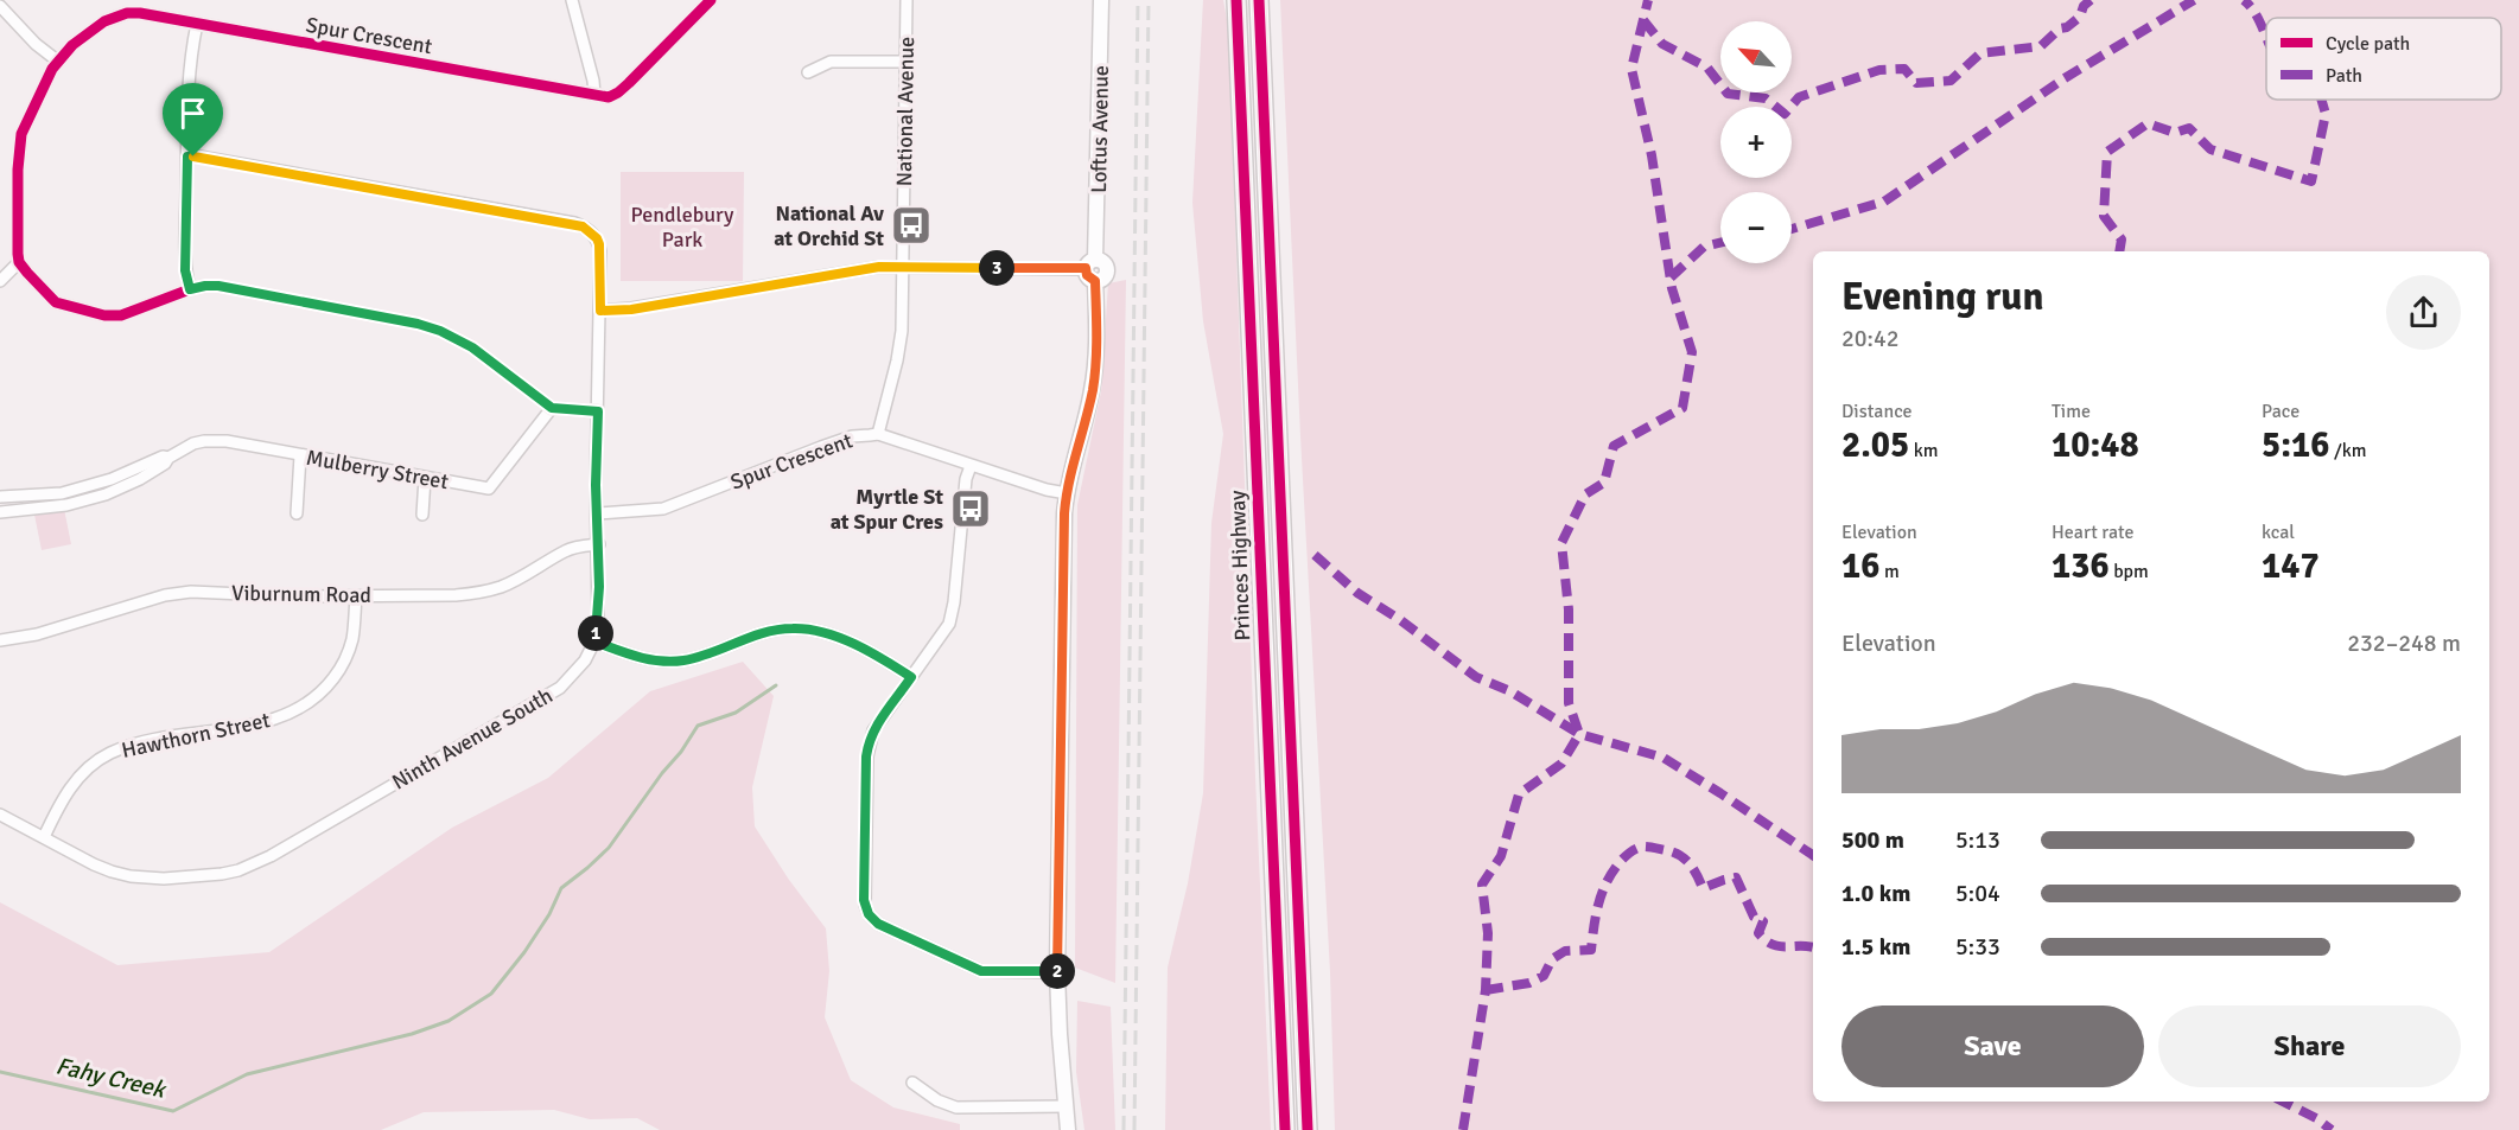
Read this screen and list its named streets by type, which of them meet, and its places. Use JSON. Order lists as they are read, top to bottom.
{
  "streets": {
    "highway": ["Princes Highway"],
    "street": [
      "Spur Crescent",
      "National Avenue",
      "Loftus Avenue",
      "Mulberry Street",
      "Viburnum Road",
      "Hawthorn Street",
      "Ninth Avenue South"
    ]
  },
  "crossings": [
    ["Spur Crescent", "National Avenue"],
    ["Spur Crescent", "Loftus Avenue"],
    ["Spur Crescent", "Ninth Avenue South"],
    ["Viburnum Road", "Hawthorn Street"],
    ["Viburnum Road", "Ninth Avenue South"],
    ["Hawthorn Street", "Ninth Avenue South"]
  ],
  "water": ["Fahy Creek"],
  "parks": ["Pendlebury Park"],
  "places": {
    "bus stop": ["National Av at Orchid St", "Myrtle St at Spur Cres"]
  },
  "legend": ["Cycle path", "Path"],
  "north": "top left",
  "page": {
    "map_buttons": ["+", "−"],
    "pins": ["3", "1", "2"],
    "heading": ["Evening run", "20:42"],
    "stats": [
      ["Distance", "2.05 km"],
      ["Time", "10:48"],
      ["Pace", "5:16 /km"],
      ["Elevation", "16 m"],
      ["Heart rate", "136 bpm"],
      ["kcal", "147"]
    ],
    "chart": ["Elevation", "232–248 m"],
    "list": [
      {
        "name": "500 m",
        "note": "5:13"
      },
      {
        "name": "1.0 km",
        "note": "5:04"
      },
      {
        "name": "1.5 km",
        "note": "5:33"
      }
    ],
    "buttons": ["Save", "Share"]
  }
}
